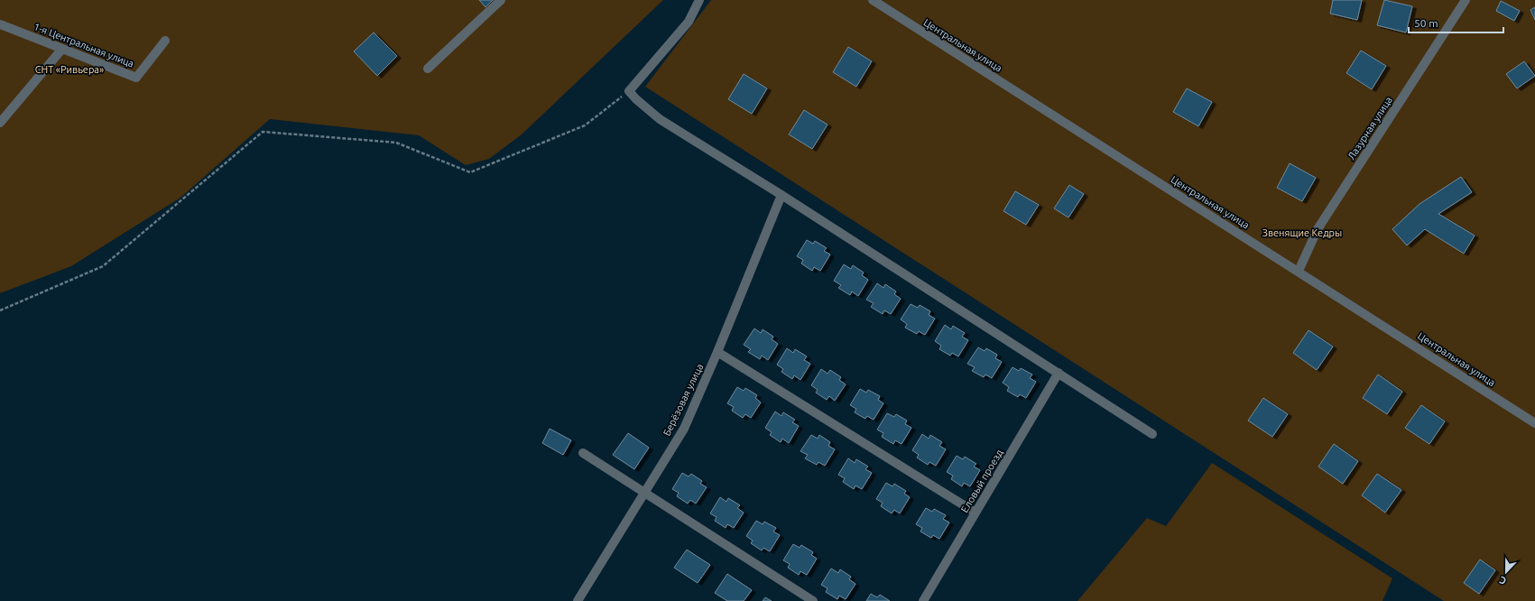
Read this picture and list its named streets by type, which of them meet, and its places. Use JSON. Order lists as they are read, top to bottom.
{
  "streets": {
    "street": [
      "1-я Центральная улица",
      "Центральная улица",
      "Лазурная улица",
      "Берёзовая улица",
      "Еловый проезд"
    ]
  },
  "crossings": [
    ["Центральная улица", "Лазурная улица"]
  ],
  "parks": ["СНТ «Ривьера»", "Звенящие Кедры"],
  "scale_bar": "50 m",
  "north": "bottom"
}
